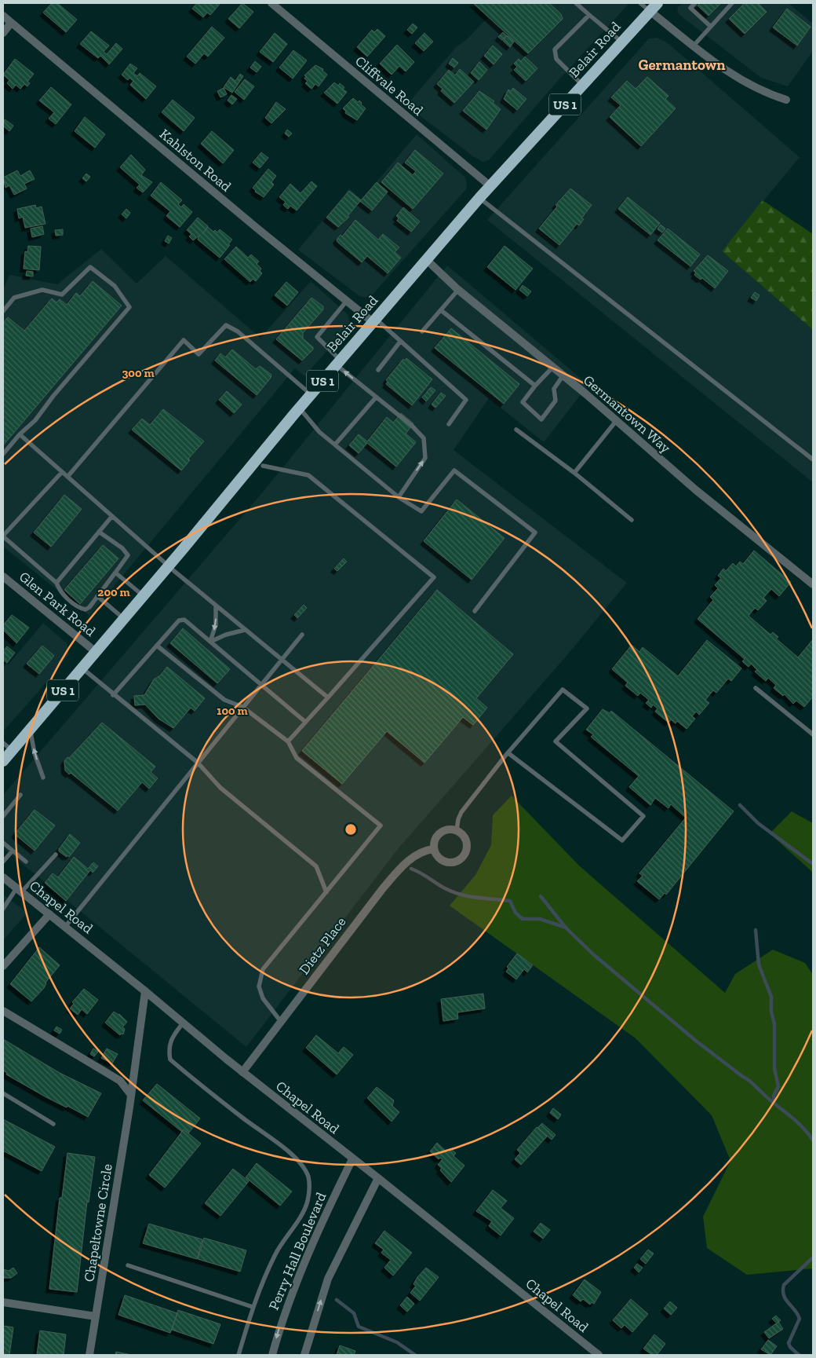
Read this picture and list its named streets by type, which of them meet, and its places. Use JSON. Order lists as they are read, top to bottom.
{
  "streets": {
    "highway": ["Belair Road", "US 1"],
    "street": [
      "Cliffvale Road",
      "Kahlston Road",
      "Germantown Way",
      "Glen Park Road",
      "Chapel Road",
      "Dietz Place",
      "Chapeltowne Circle",
      "Perry Hall Boulevard"
    ]
  },
  "crossings": [
    ["Belair Road", "Cliffvale Road"],
    ["Belair Road", "Kahlston Road"],
    ["Belair Road", "Germantown Way"],
    ["Belair Road", "Glen Park Road"],
    ["Chapel Road", "Dietz Place"],
    ["Chapel Road", "Chapeltowne Circle"],
    ["Chapel Road", "Perry Hall Boulevard"]
  ],
  "districts": ["Germantown"],
  "rings": ["300 m", "200 m", "100 m"]
}
